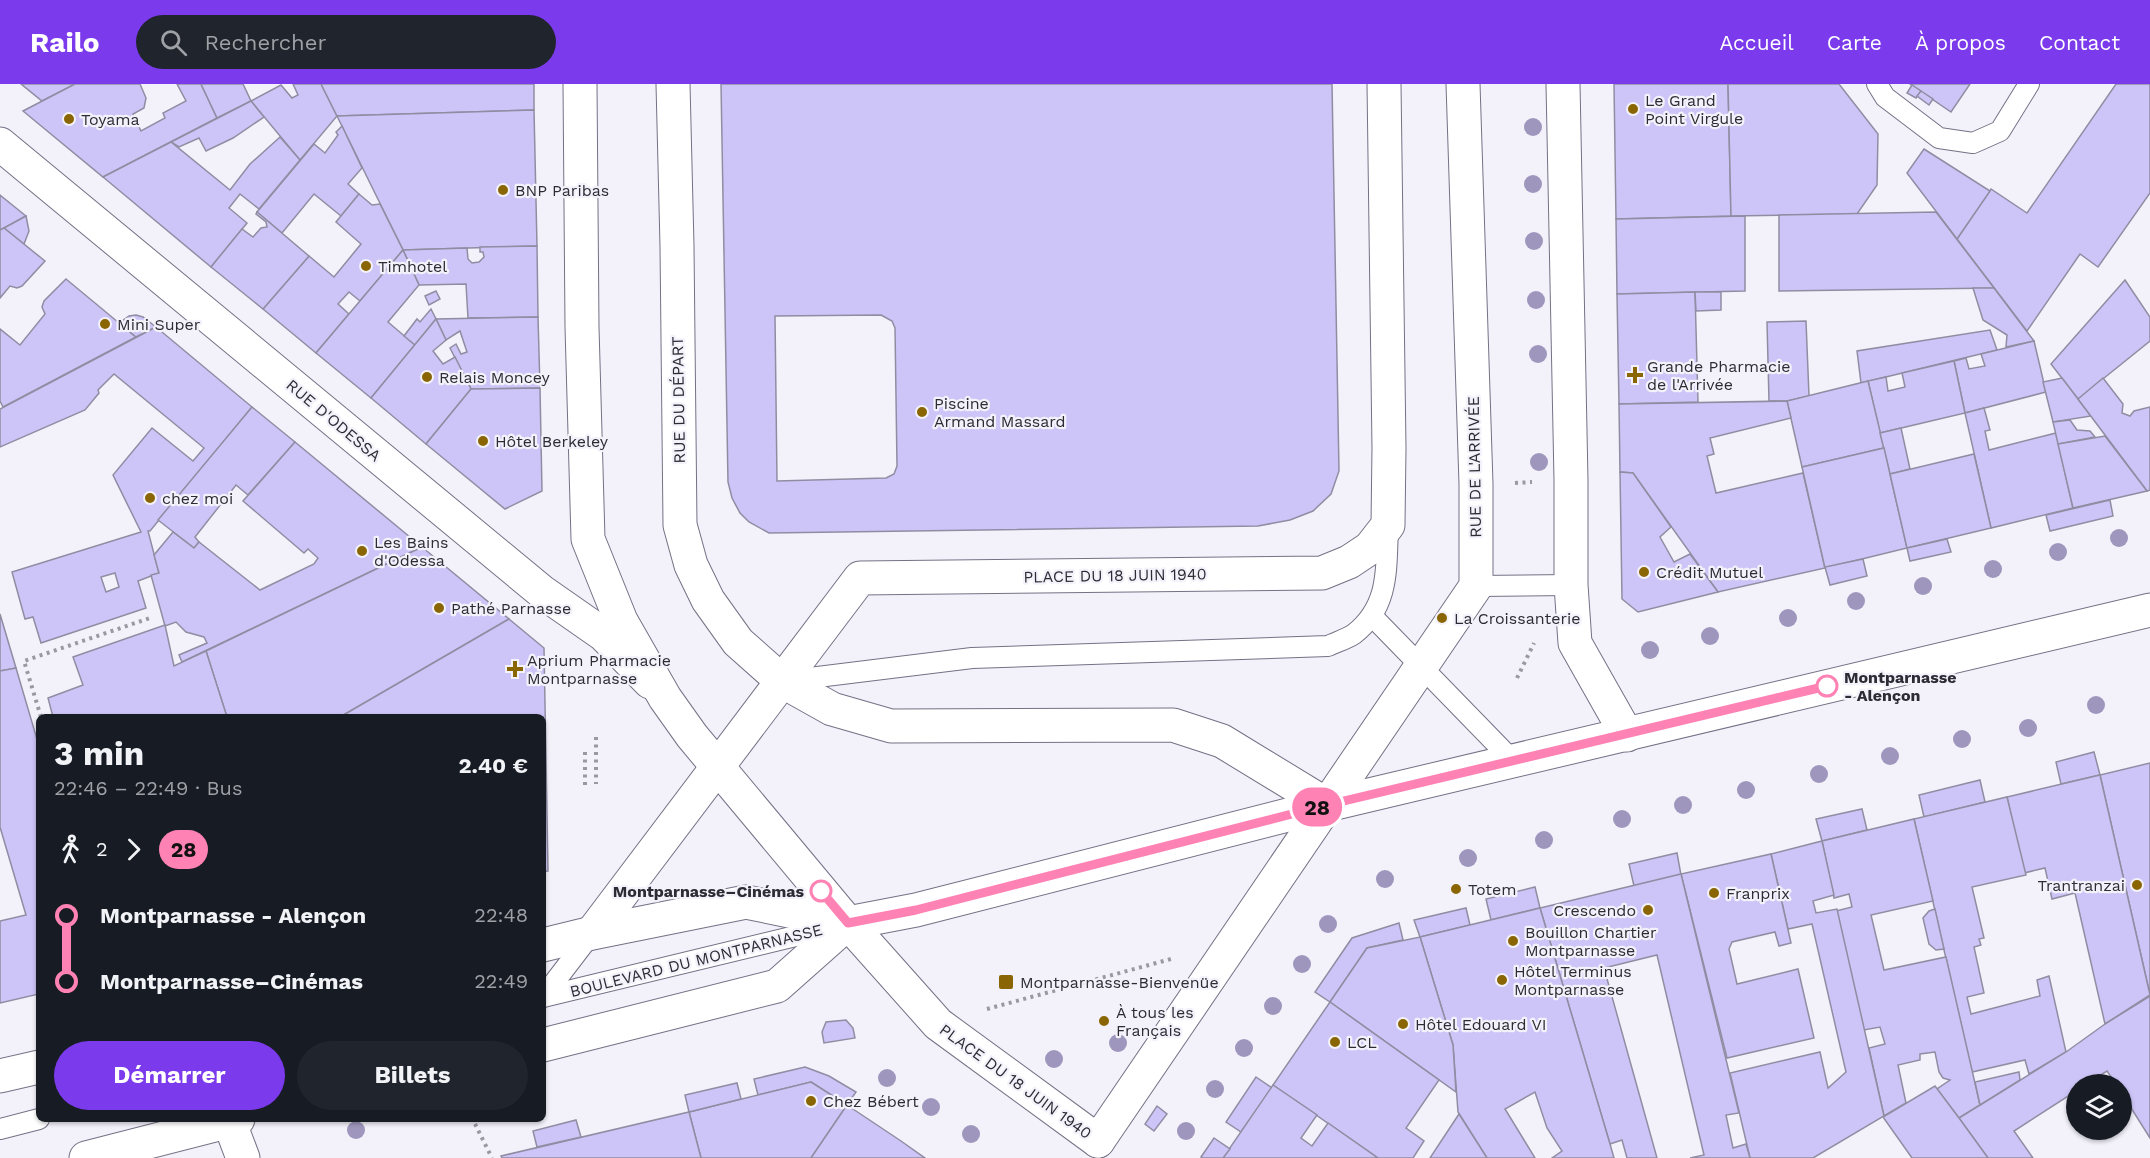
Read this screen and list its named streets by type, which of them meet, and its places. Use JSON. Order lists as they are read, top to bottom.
{
  "streets": {
    "main road": [
      "RUE DU DÉPART",
      "RUE D'ODESSA",
      "RUE DE L'ARRIVÉE",
      "PLACE DU 18 JUIN 1940",
      "BOULEVARD DU MONTPARNASSE"
    ]
  },
  "crossings": [
    ["RUE DU DÉPART", "PLACE DU 18 JUIN 1940"],
    ["RUE D'ODESSA", "PLACE DU 18 JUIN 1940"],
    ["PLACE DU 18 JUIN 1940", "BOULEVARD DU MONTPARNASSE"]
  ],
  "places": {
    "other": [
      "Le Grand Point Virgule",
      "Toyama",
      "BNP Paribas",
      "Timhotel",
      "Mini Super",
      "Relais Moncey",
      "Piscine Armand Massard",
      "Hôtel Berkeley",
      "chez moi",
      "Les Bains d'Odessa",
      "Crédit Mutuel",
      "Pathé Parnasse",
      "La Croissanterie",
      "Montparnasse - Alençon",
      "Trantranzai",
      "Totem",
      "Montparnasse–Cinémas",
      "Franprix",
      "Crescendo",
      "Bouillon Chartier Montparnasse",
      "Hôtel Terminus Montparnasse",
      "À tous les Français",
      "Hôtel Edouard VI",
      "LCL",
      "Chez Bébert"
    ],
    "health": ["Grande Pharmacie de l'Arrivée", "Aprium Pharmacie Montparnasse"],
    "transit": ["Montparnasse-Bienvenüe"]
  },
  "lines": ["bus line 28"],
  "page": {
    "header": "Railo",
    "search": "Rechercher",
    "nav": [
      "Accueil",
      "Carte",
      "À propos",
      "Contact"
    ],
    "on_map": "28",
    "heading": ["3 min", "22:46 – 22:49 · Bus", "2.40 €"],
    "legs": ["2", "28"],
    "list": [
      {
        "name": "Montparnasse - Alençon",
        "value": "22:48"
      },
      {
        "name": "Montparnasse–Cinémas",
        "value": "22:49"
      }
    ],
    "buttons": ["Démarrer", "Billets"]
  }
}
